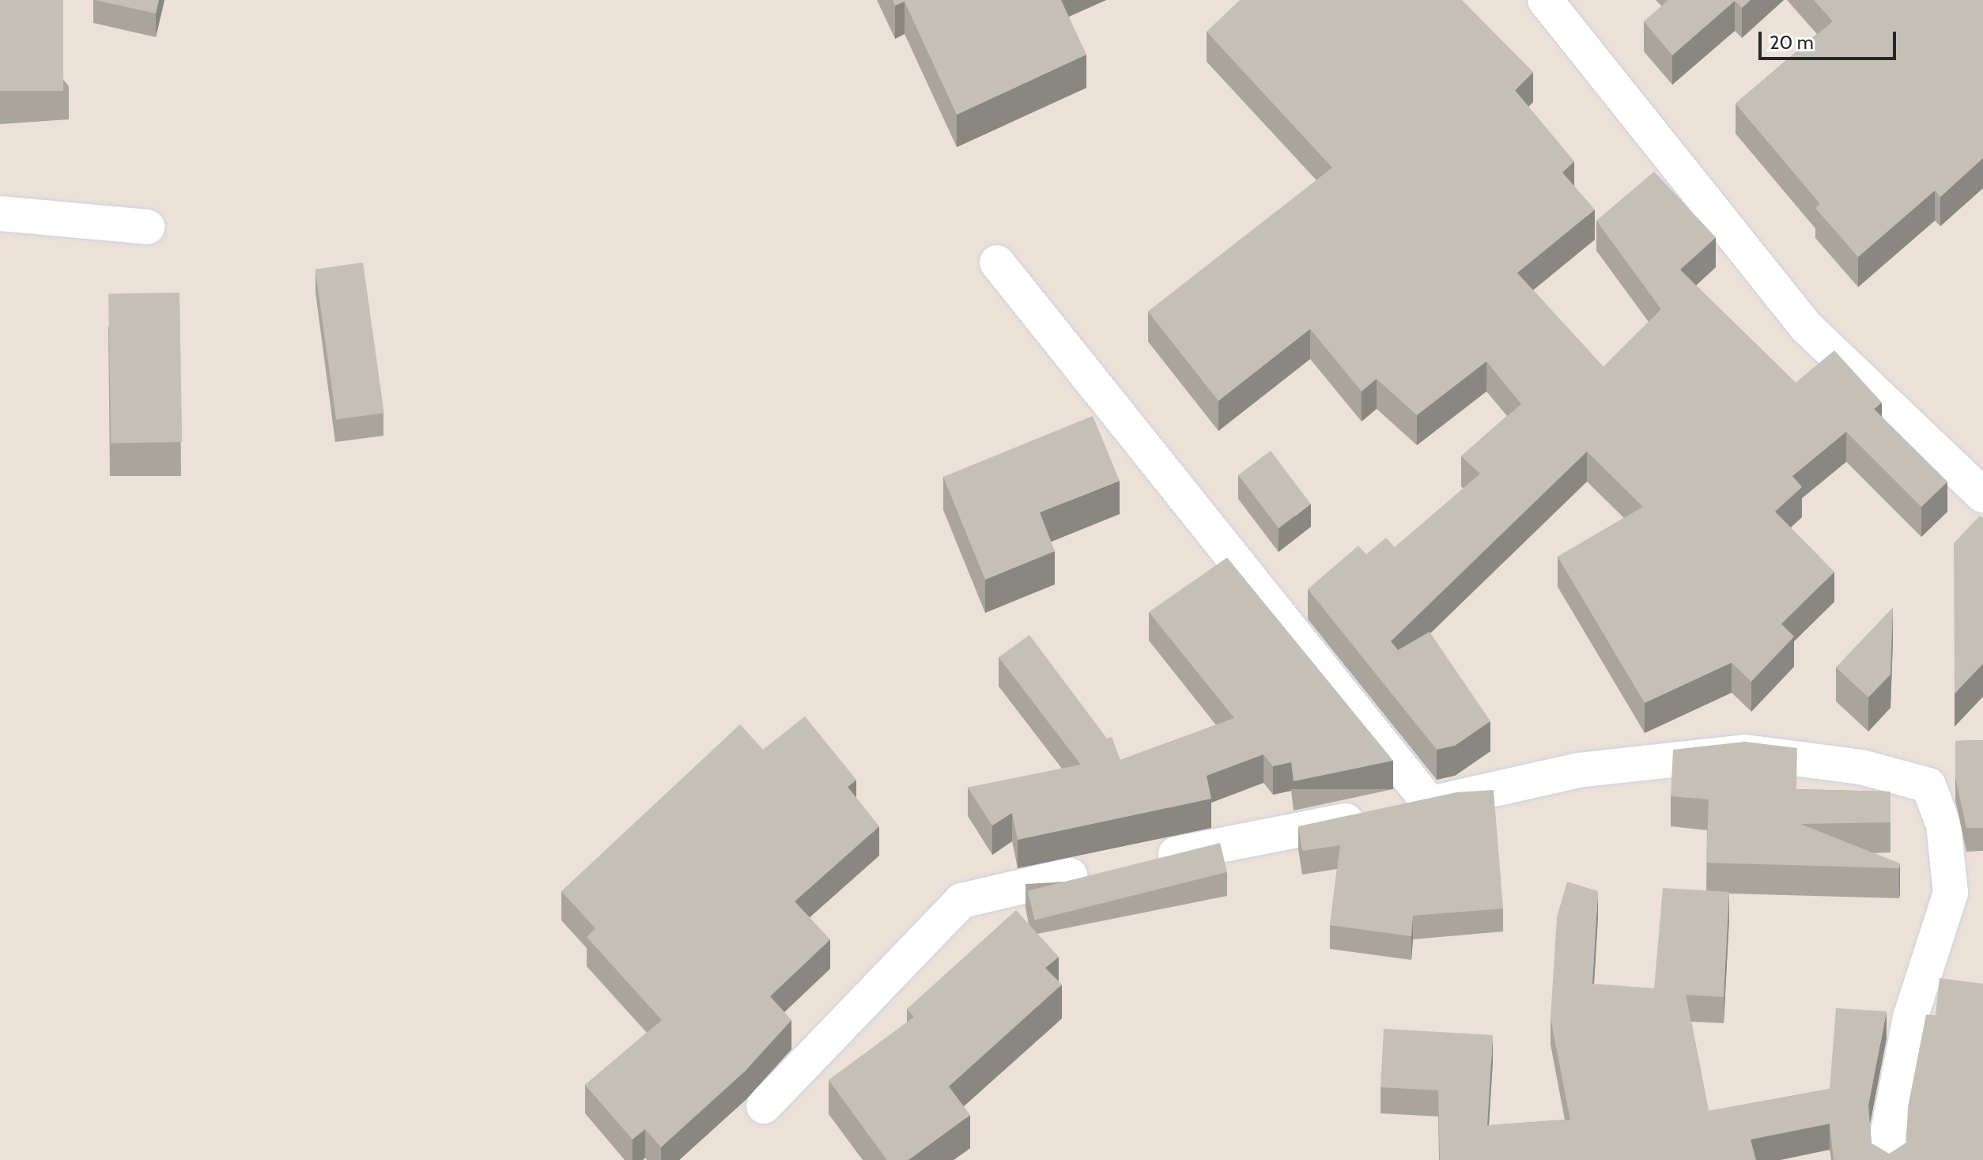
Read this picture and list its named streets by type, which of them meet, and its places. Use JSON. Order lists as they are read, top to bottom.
{
  "scale_bar": "20 m"
}
